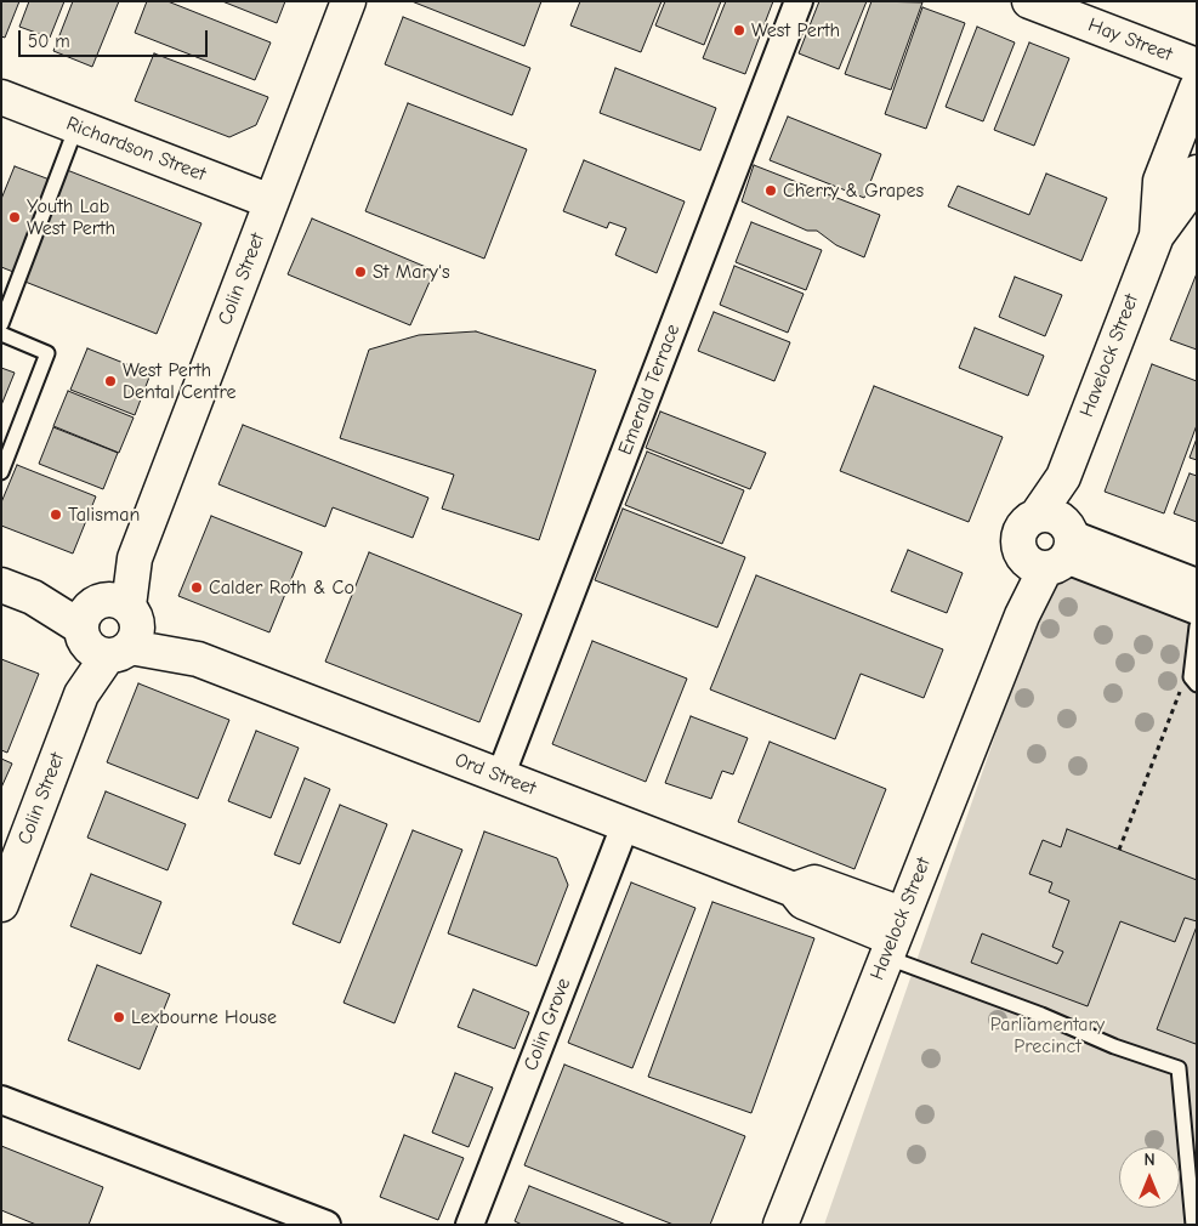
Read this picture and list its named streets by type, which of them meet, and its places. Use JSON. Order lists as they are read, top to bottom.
{
  "streets": {
    "street": [
      "Hay Street",
      "Richardson Street",
      "Colin Street",
      "Havelock Street",
      "Emerald Terrace",
      "Ord Street",
      "Colin Grove"
    ]
  },
  "crossings": [
    ["Richardson Street", "Colin Street"],
    ["Colin Street", "Ord Street"],
    ["Havelock Street", "Ord Street"],
    ["Emerald Terrace", "Ord Street"],
    ["Ord Street", "Colin Grove"]
  ],
  "parks": ["Parliamentary Precinct"],
  "places": [
    "West Perth",
    "Cherry & Grapes",
    "Youth Lab West Perth",
    "St Mary's",
    "West Perth Dental Centre",
    "Talisman",
    "Calder Roth & Co",
    "Lexbourne House"
  ],
  "scale_bar": "50 m",
  "north": "top"
}
